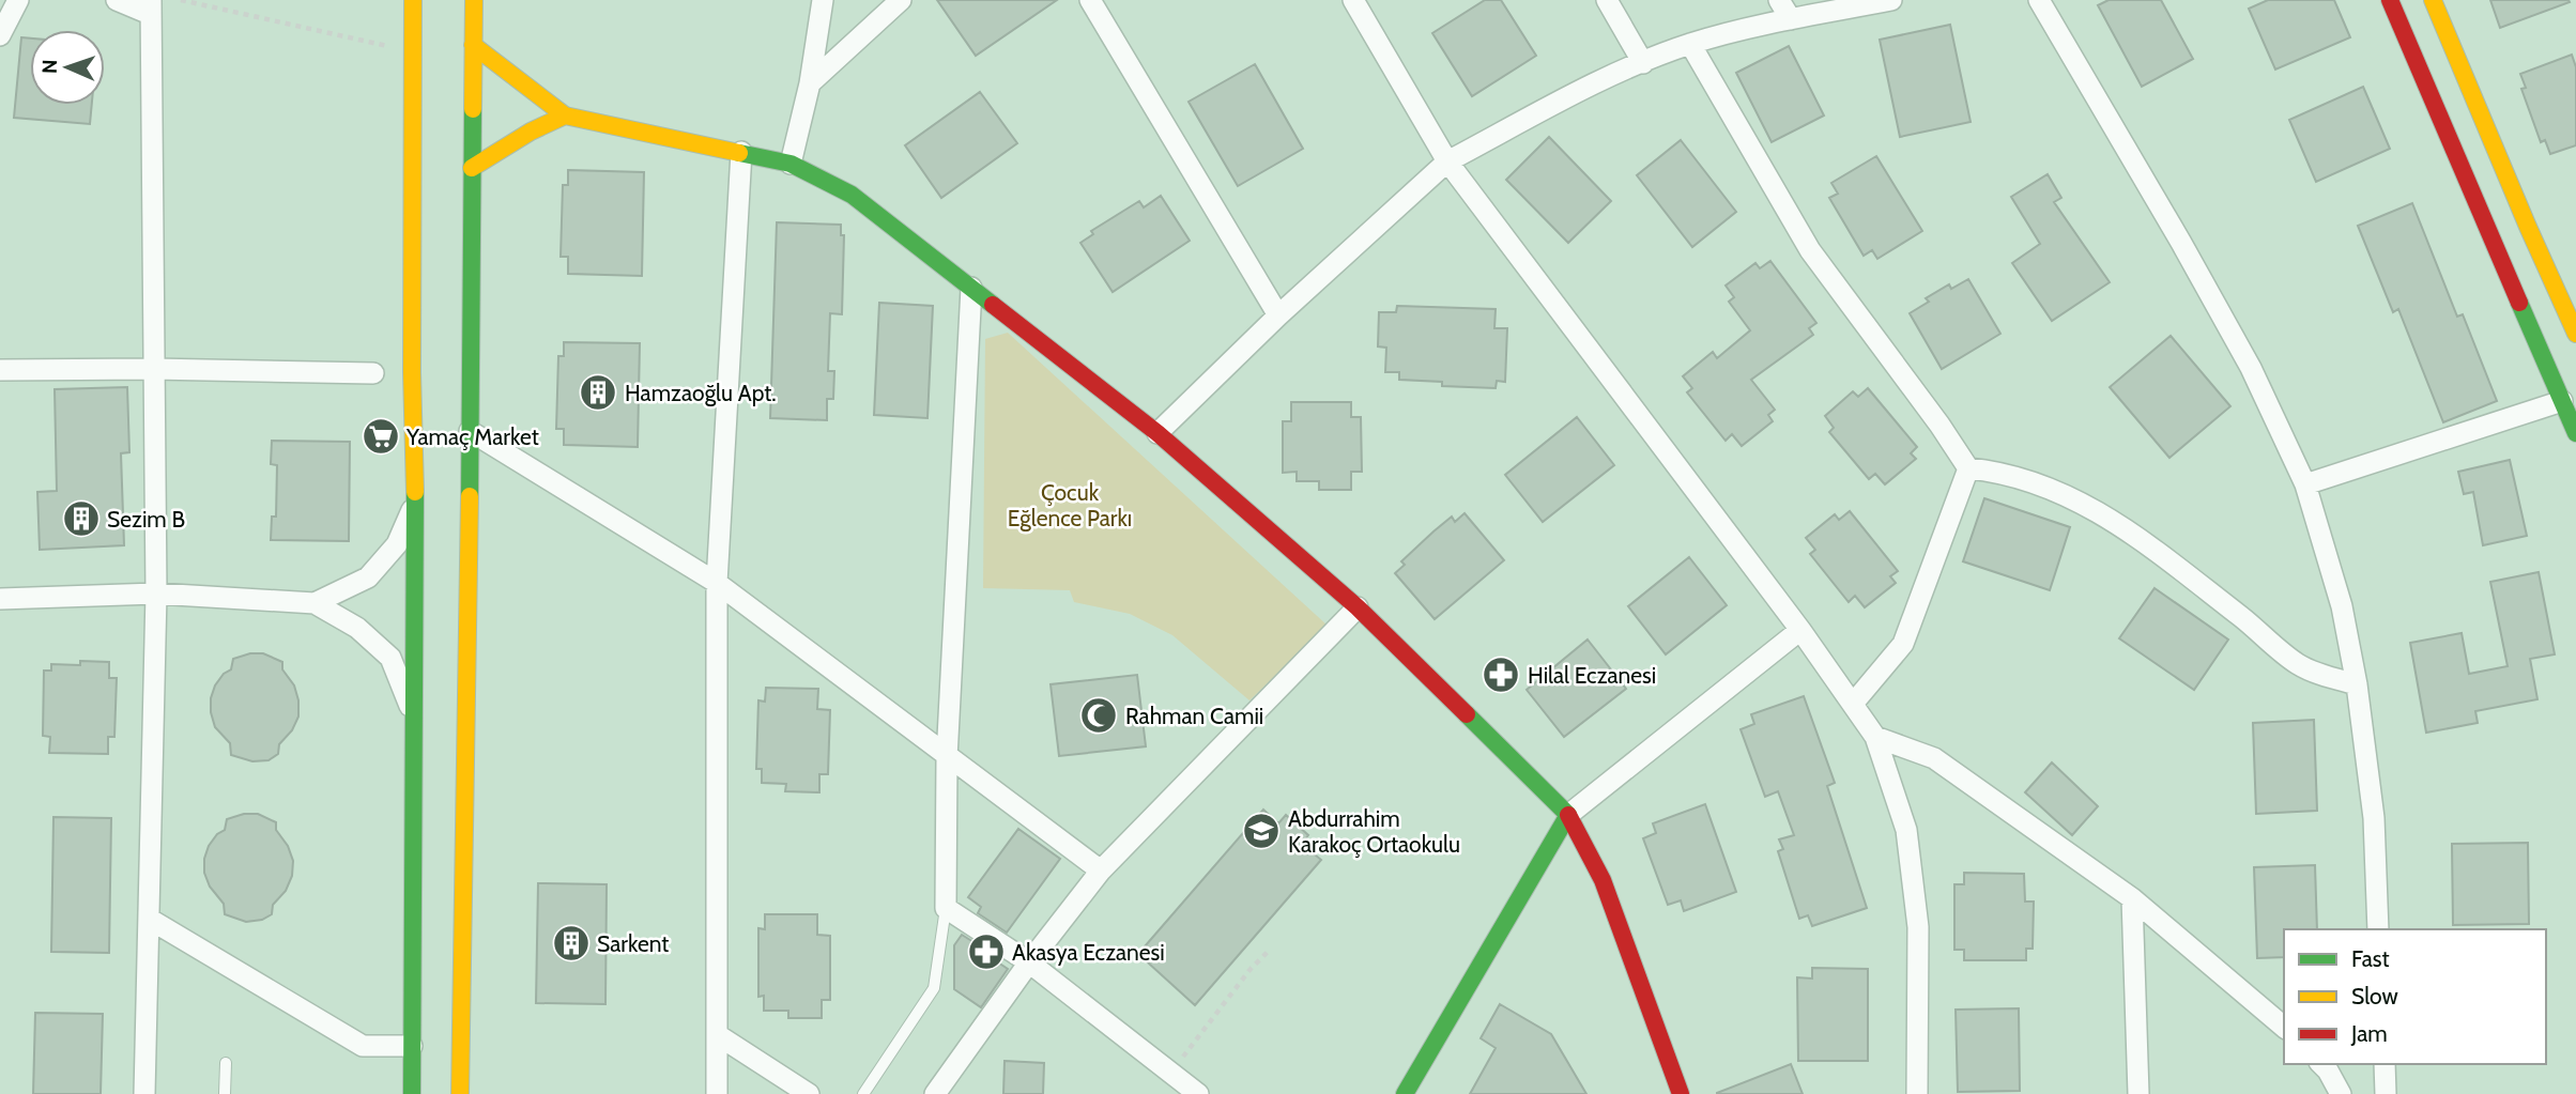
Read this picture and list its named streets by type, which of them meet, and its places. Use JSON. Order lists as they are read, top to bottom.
{
  "parks": ["Çocuk Eğlence Parkı"],
  "places": {
    "building": ["Hamzaoğlu Apt.", "Sezim B", "Sarkent"],
    "supermarket": ["Yamaç Market"],
    "pharmacy": ["Hilal Eczanesi", "Akasya Eczanesi"],
    "mosque": ["Rahman Camii"],
    "school or university": ["Abdurrahim Karakoç Ortaokulu"]
  },
  "legend": ["Fast", "Slow", "Jam"],
  "north": "left"
}
